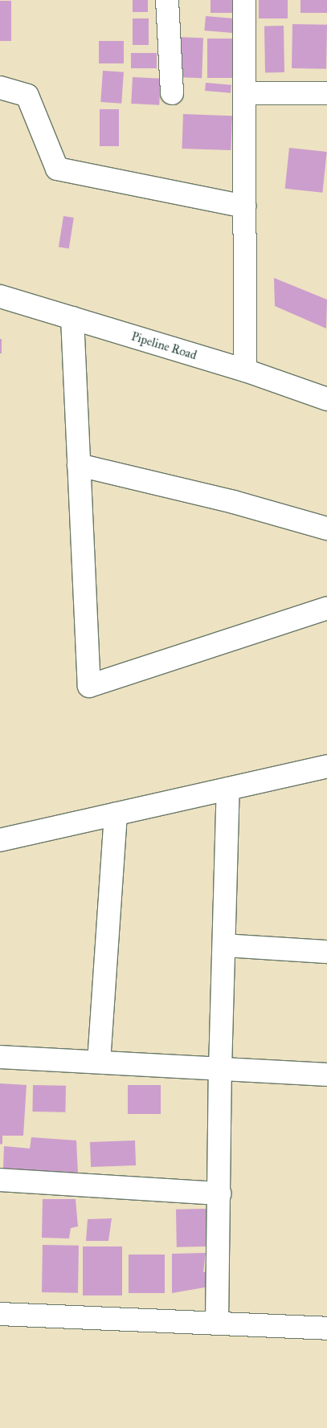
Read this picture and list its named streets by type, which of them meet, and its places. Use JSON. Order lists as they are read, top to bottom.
{
  "streets": {
    "street": ["Pipeline Road"]
  }
}
